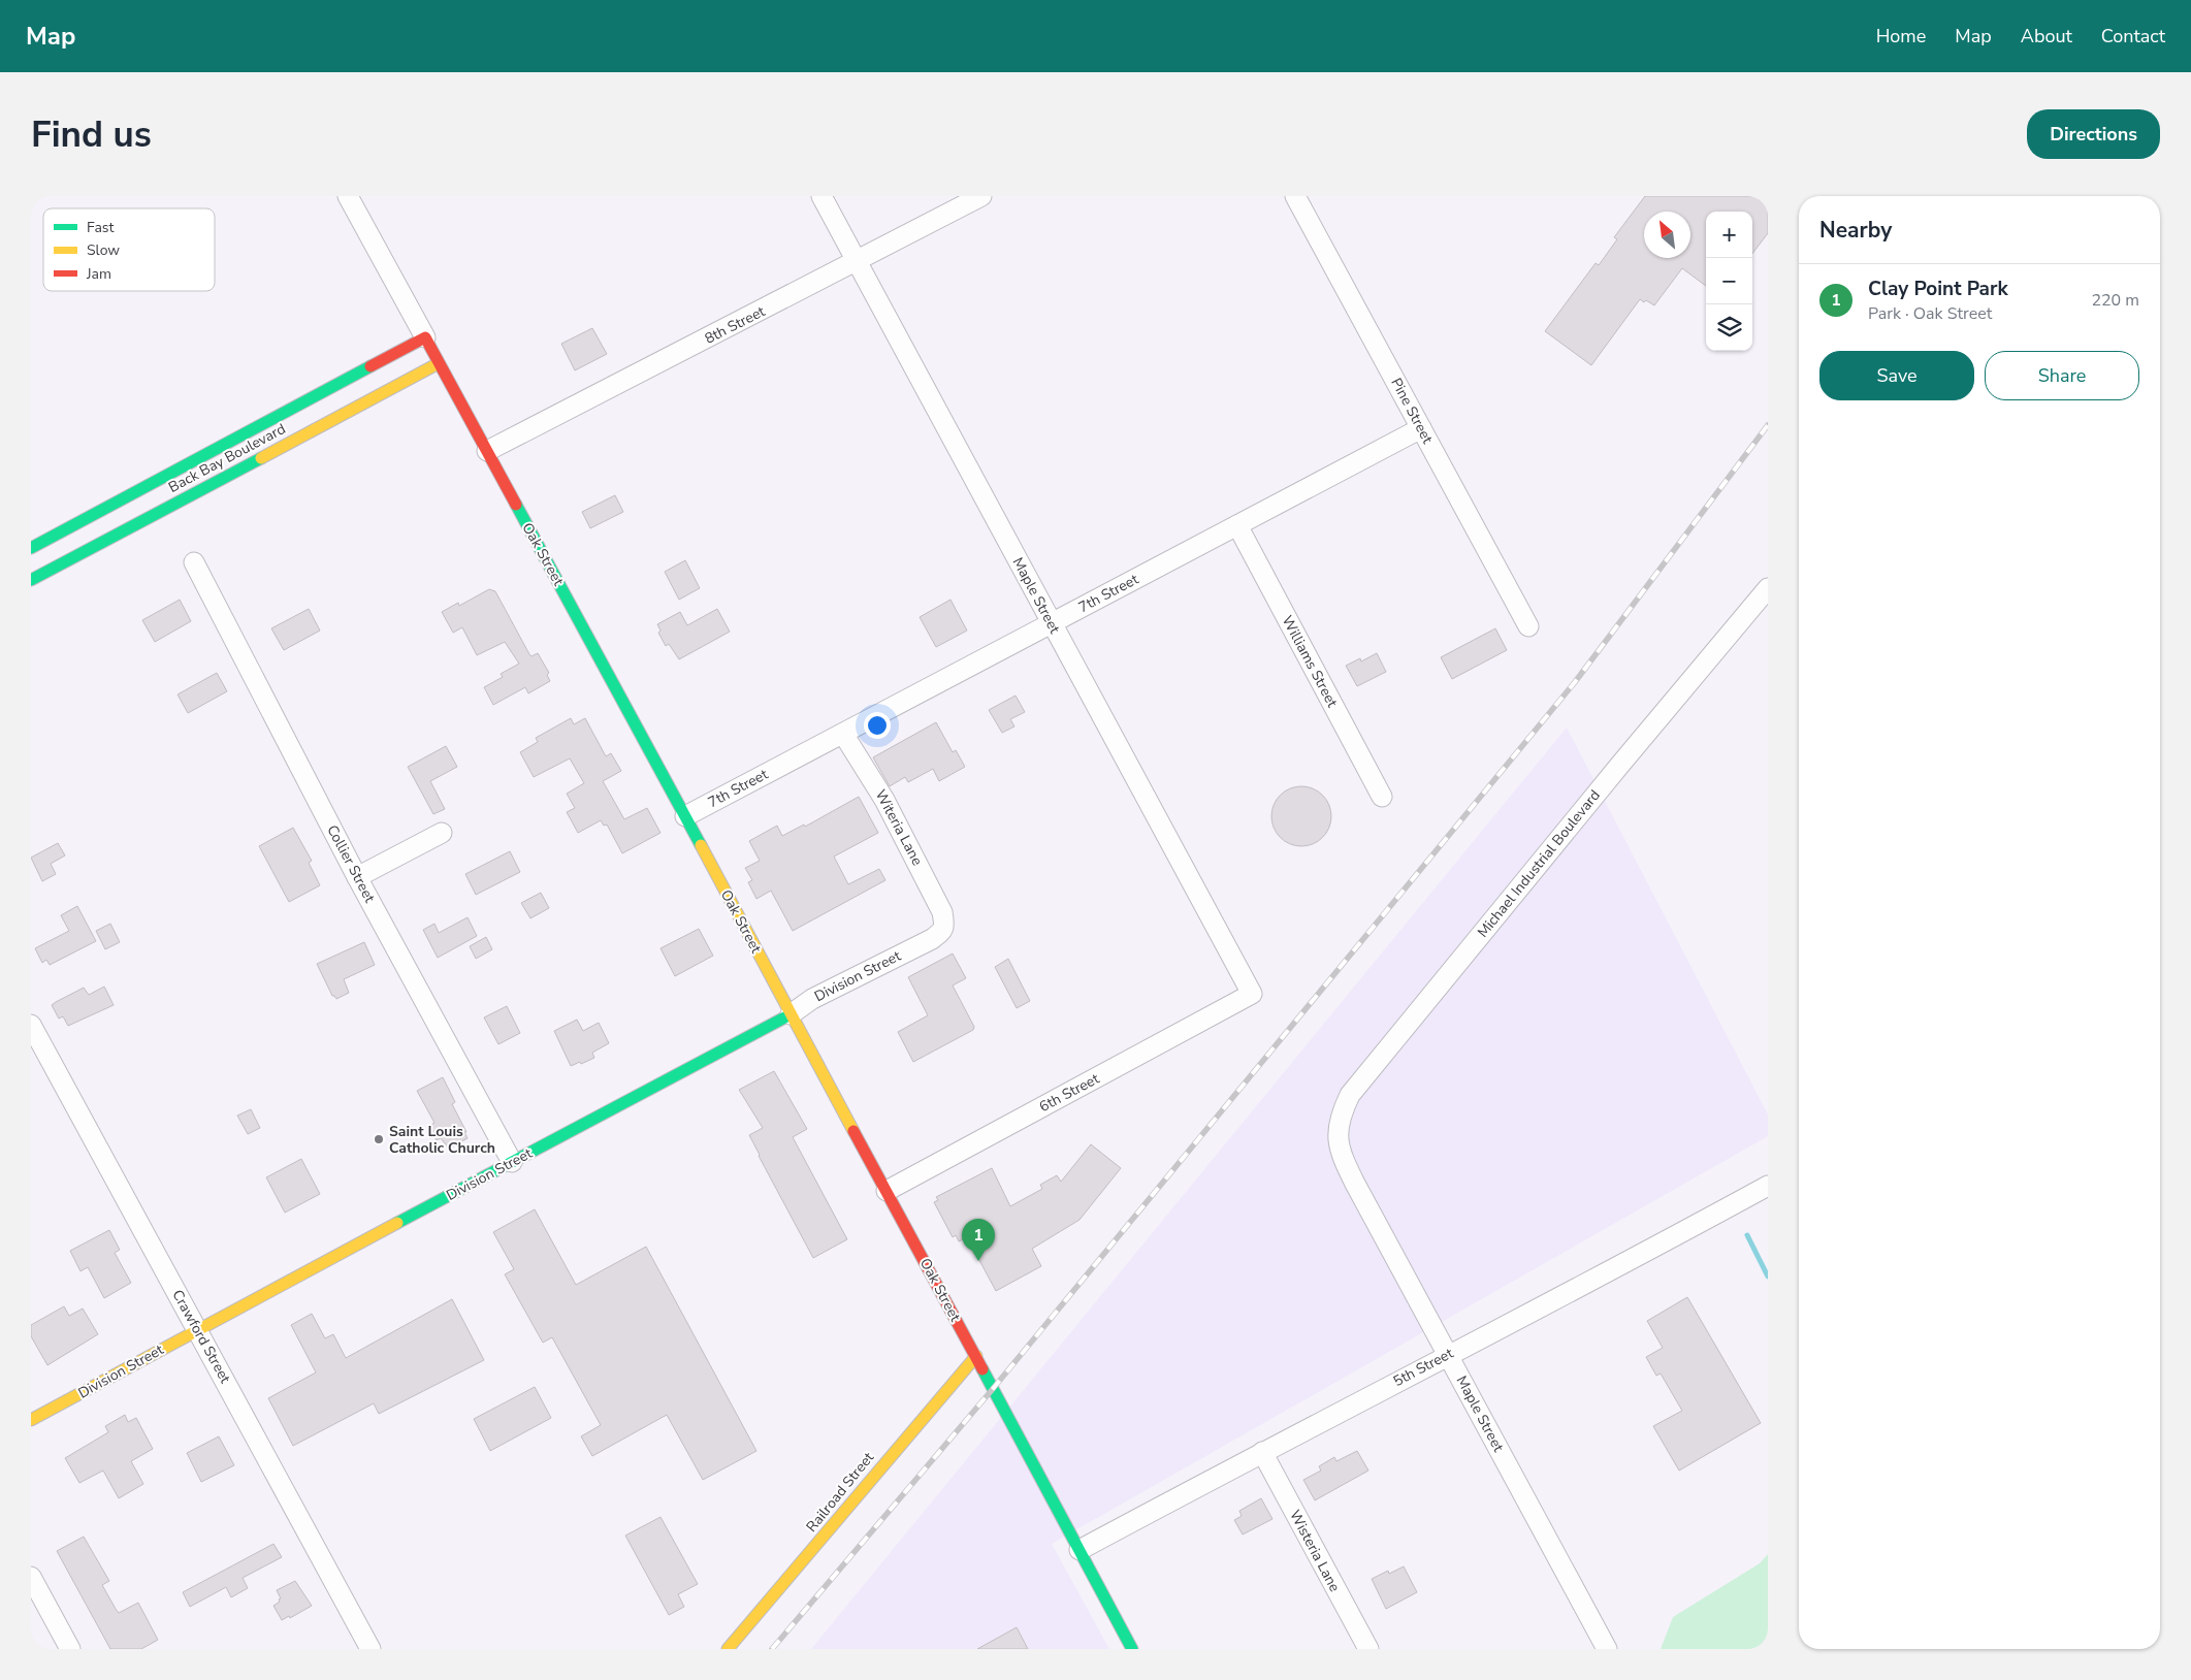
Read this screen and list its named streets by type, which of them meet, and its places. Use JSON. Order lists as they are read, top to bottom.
{
  "streets": {
    "main road": [
      "Back Bay Boulevard",
      "Oak Street",
      "Division Street",
      "Railroad Street"
    ],
    "street": [
      "8th Street",
      "Pine Street",
      "7th Street",
      "Maple Street",
      "Williams Street",
      "Witeria Lane",
      "Collier Street",
      "Michael Industrial Boulevard",
      "6th Street",
      "Crawford Street",
      "5th Street",
      "Wisteria Lane"
    ]
  },
  "crossings": [
    ["8th Street", "Oak Street"],
    ["8th Street", "Maple Street"],
    ["Pine Street", "7th Street"],
    ["Back Bay Boulevard", "Oak Street"],
    ["Oak Street", "7th Street"],
    ["Oak Street", "Division Street"],
    ["Oak Street", "6th Street"],
    ["Oak Street", "5th Street"],
    ["Oak Street", "Railroad Street"],
    ["7th Street", "Maple Street"],
    ["7th Street", "Williams Street"],
    ["7th Street", "Witeria Lane"],
    ["Maple Street", "Michael Industrial Boulevard"],
    ["Maple Street", "6th Street"],
    ["Maple Street", "5th Street"],
    ["Witeria Lane", "Division Street"],
    ["Collier Street", "Division Street"],
    ["Division Street", "Crawford Street"],
    ["5th Street", "Wisteria Lane"]
  ],
  "places": ["Saint Louis Catholic Church"],
  "legend": ["Fast", "Slow", "Jam"],
  "north": "top left",
  "page": {
    "header": "Map",
    "nav": [
      "Home",
      "Map",
      "About",
      "Contact"
    ],
    "buttons": [
      "Directions",
      ["Save", "Share"]
    ],
    "title": "Find us",
    "heading": "Nearby",
    "map_buttons": ["+", "−"],
    "list": [
      {
        "mark": "1",
        "name": "Clay Point Park",
        "note": "Park · Oak Street",
        "value": "220 m"
      }
    ],
    "pins": "1"
  }
}
